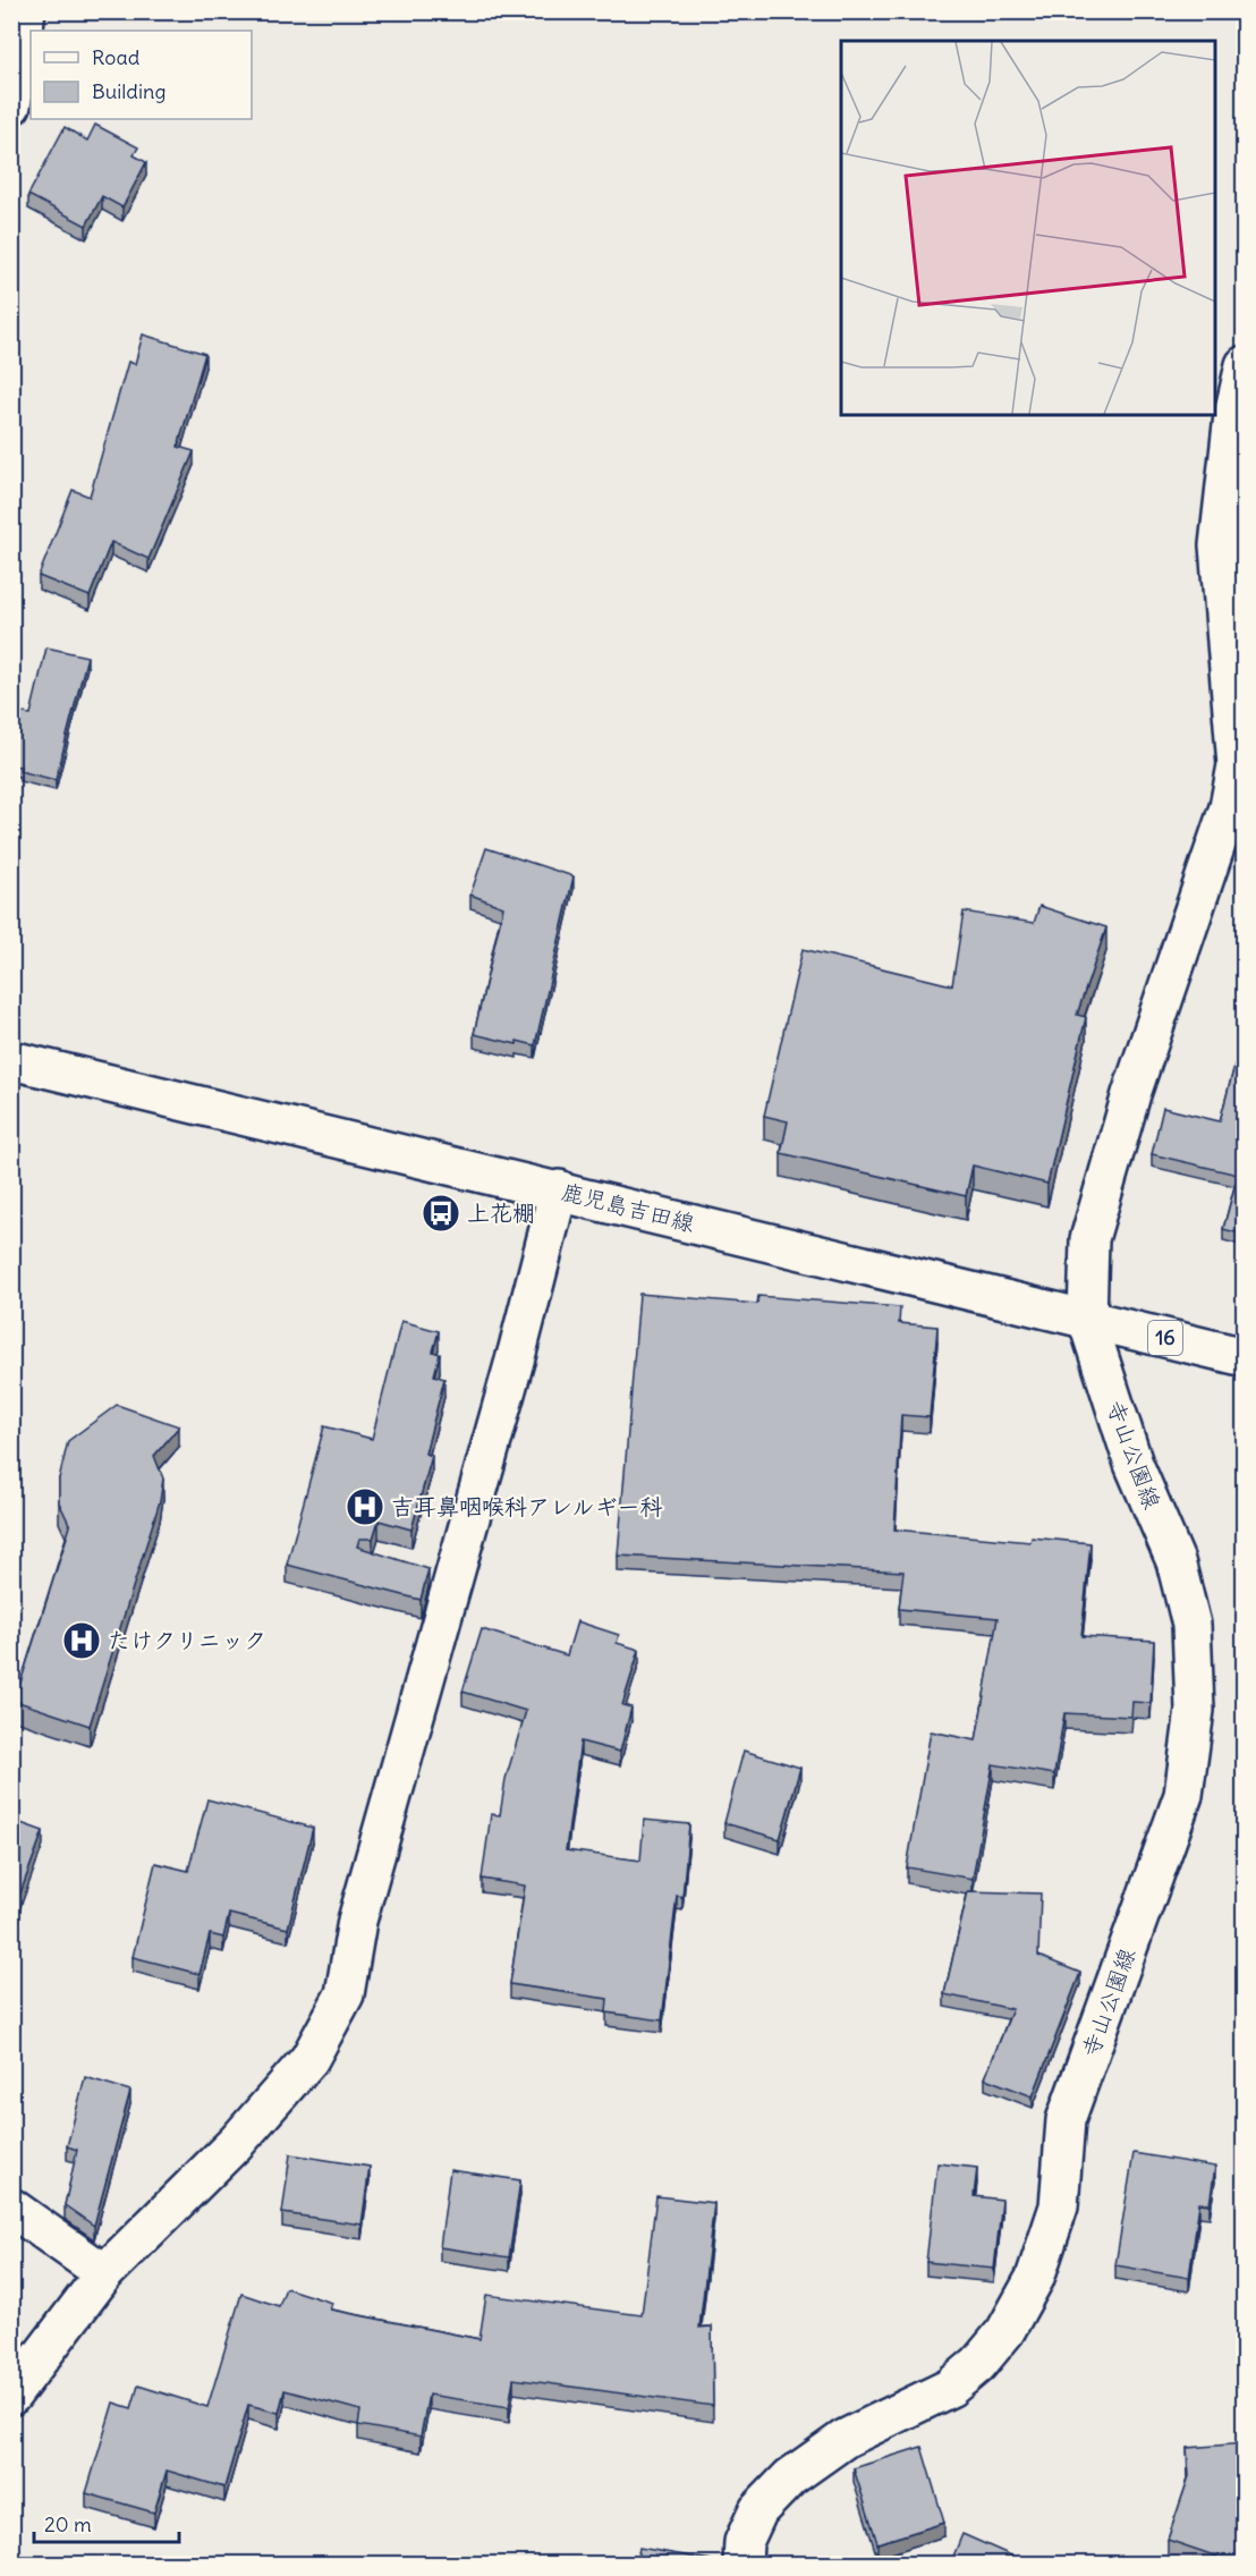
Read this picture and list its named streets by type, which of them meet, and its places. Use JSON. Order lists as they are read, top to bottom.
{
  "streets": {
    "main road": ["鹿児島吉田線", "16", "寺山公園線"]
  },
  "crossings": [
    ["鹿児島吉田線", "寺山公園線"]
  ],
  "places": {
    "bus stop": ["上花棚"],
    "hospital": ["吉耳鼻咽喉科アレルギー科", "たけクリニック"]
  },
  "legend": ["Road", "Building"],
  "scale_bar": "20 m"
}
